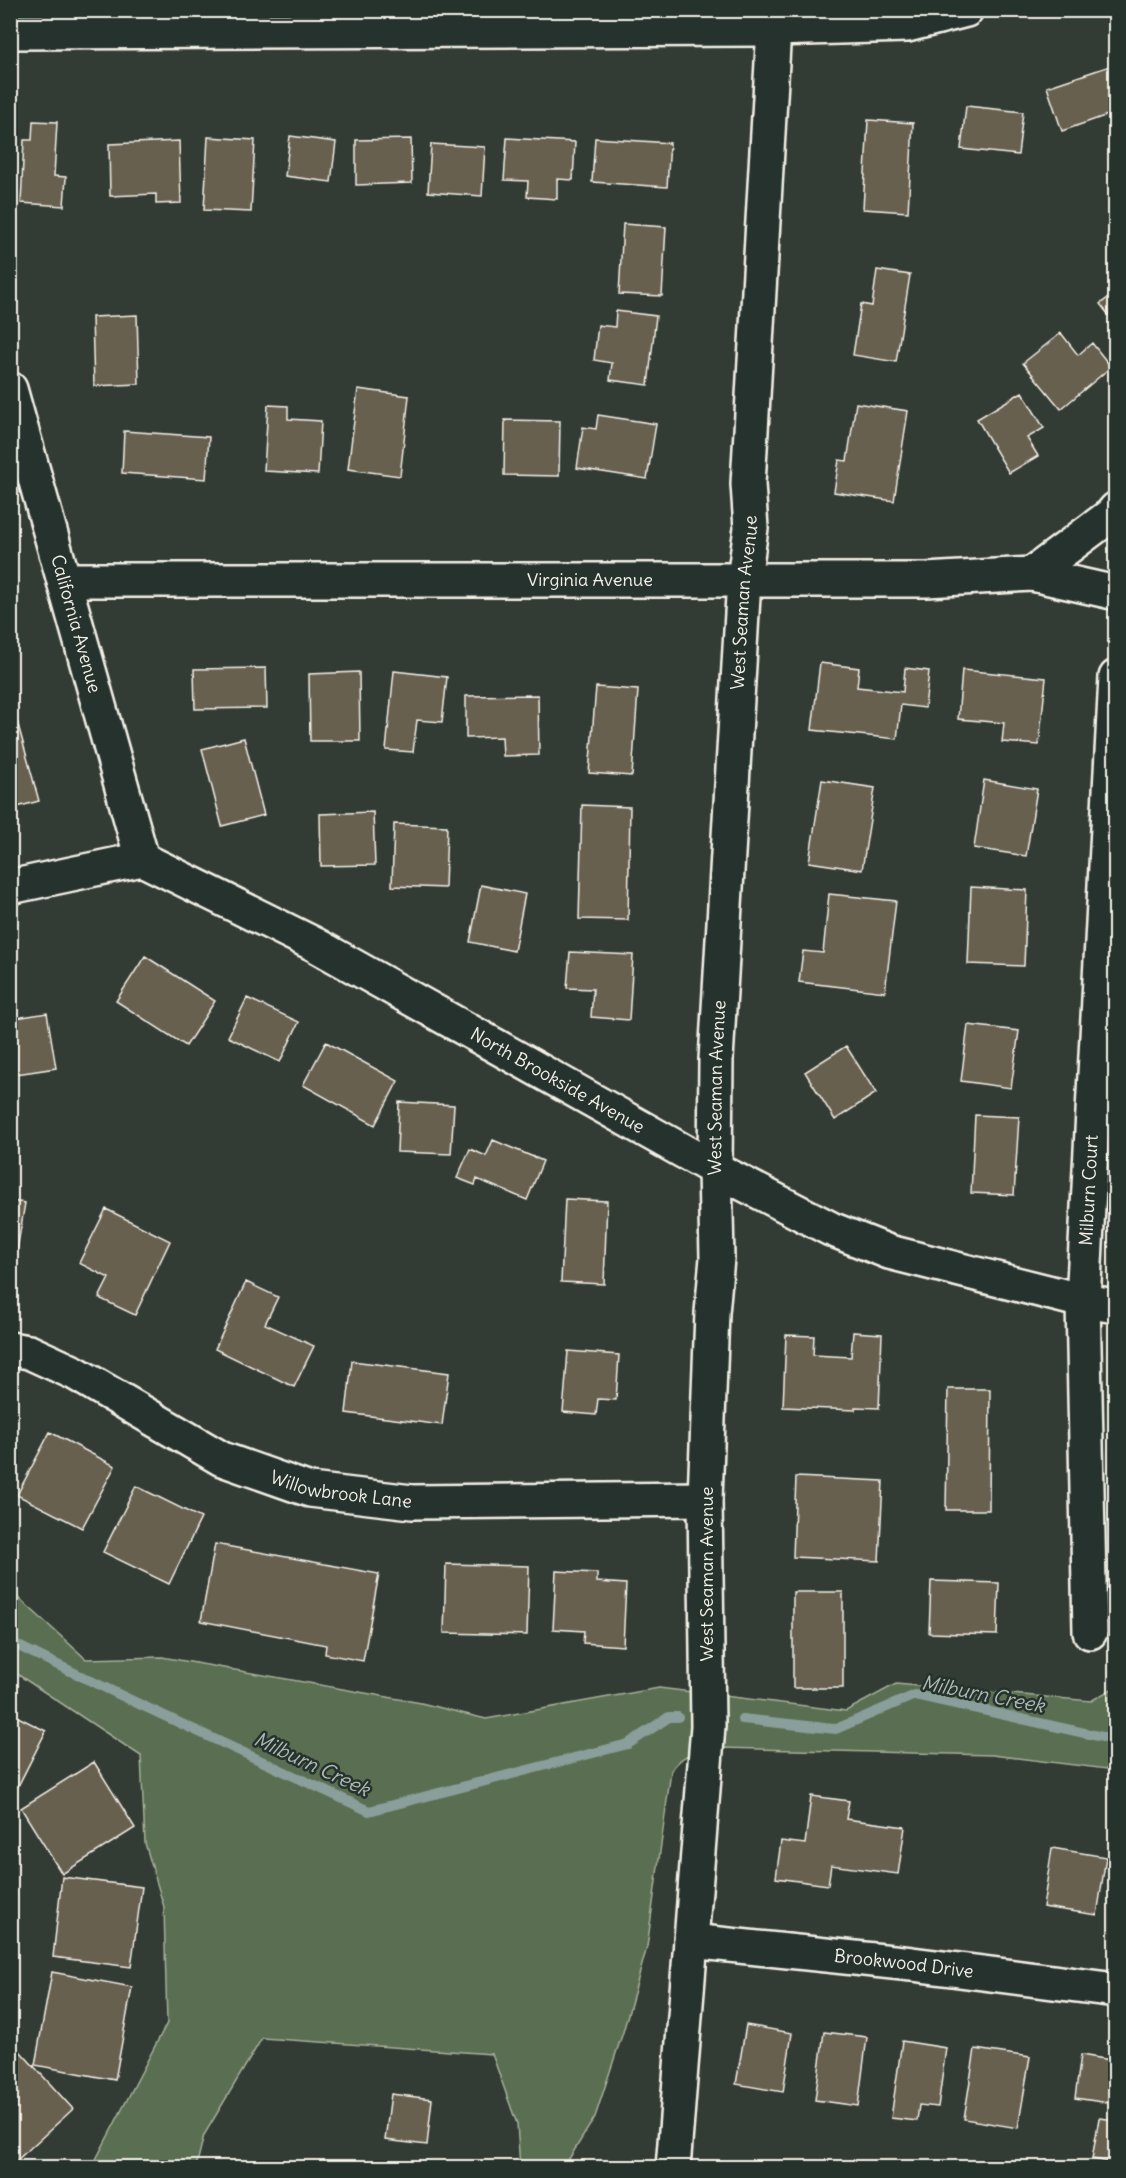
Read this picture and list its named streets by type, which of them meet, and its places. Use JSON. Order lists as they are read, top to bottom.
{
  "streets": {
    "street": [
      "Virginia Avenue",
      "West Seaman Avenue",
      "California Avenue",
      "North Brookside Avenue",
      "Milburn Court",
      "Willowbrook Lane",
      "Brookwood Drive"
    ]
  },
  "crossings": [
    ["Virginia Avenue", "West Seaman Avenue"],
    ["Virginia Avenue", "California Avenue"],
    ["West Seaman Avenue", "North Brookside Avenue"],
    ["West Seaman Avenue", "Willowbrook Lane"],
    ["West Seaman Avenue", "Brookwood Drive"],
    ["California Avenue", "North Brookside Avenue"],
    ["North Brookside Avenue", "Milburn Court"]
  ],
  "water": ["Milburn Creek"]
}
